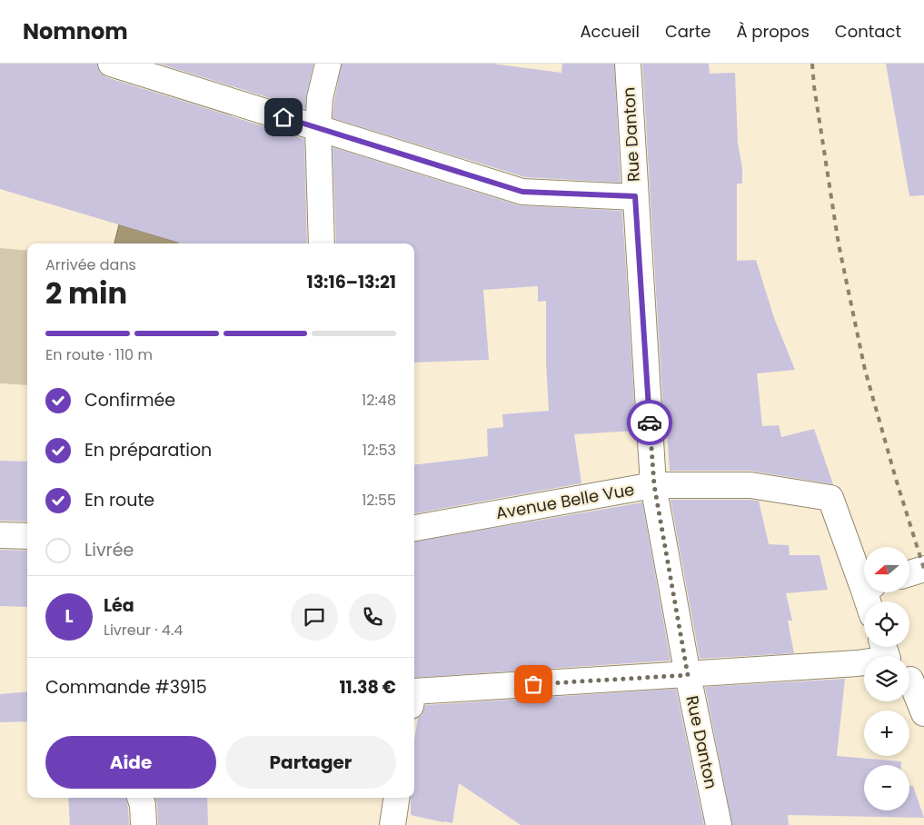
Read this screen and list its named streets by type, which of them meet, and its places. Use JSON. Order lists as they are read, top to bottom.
{
  "streets": {
    "street": ["Rue Danton", "Avenue Belle Vue"]
  },
  "crossings": [
    ["Rue Danton", "Avenue Belle Vue"]
  ],
  "north": "left",
  "page": {
    "header": "Nomnom",
    "nav": [
      "Accueil",
      "Carte",
      "À propos",
      "Contact"
    ],
    "heading": ["2 min", "Arrivée dans", "13:16–13:21"],
    "panel": [
      "Léa",
      "Livreur · 4.4",
      "Commande #3915",
      "11.38 €"
    ],
    "bar": "En route · 110 m",
    "list": [
      ["Confirmée", "12:48"],
      ["En préparation", "12:53"],
      ["En route", "12:55"],
      "Livrée"
    ],
    "map_buttons": ["+", "−"],
    "round": "L",
    "buttons": ["Aide", "Partager"]
  }
}
